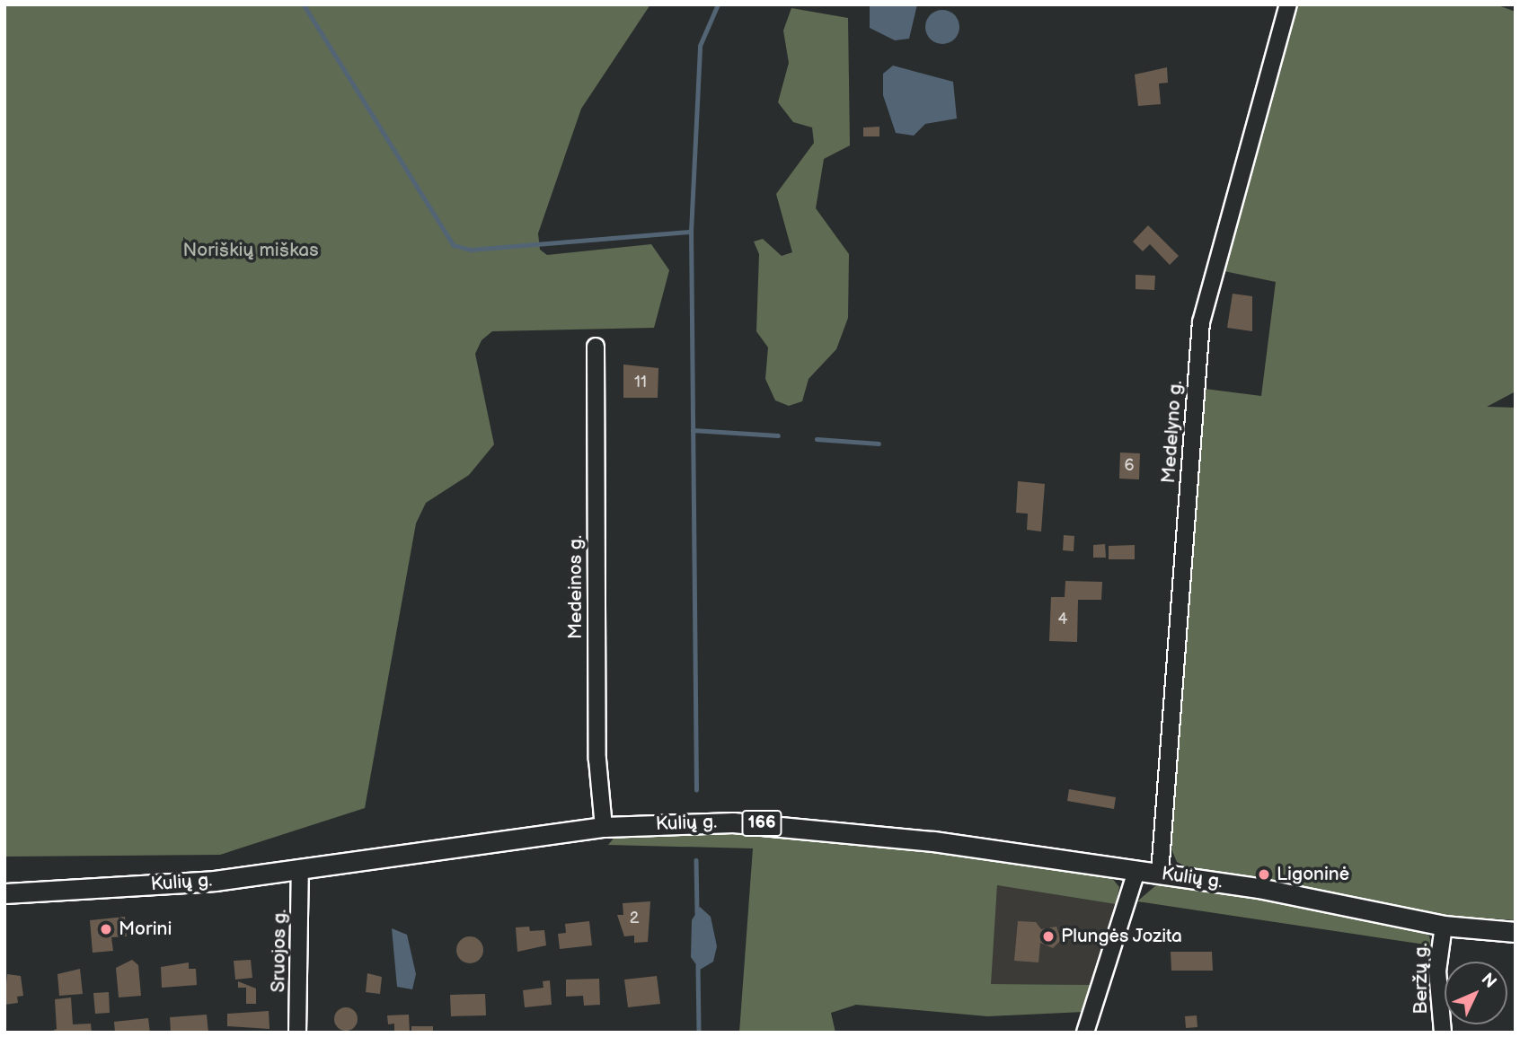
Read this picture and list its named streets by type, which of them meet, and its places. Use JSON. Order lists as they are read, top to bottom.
{
  "streets": {
    "main road": ["Kulių g.", "166"],
    "street": [
      "Medelyno g.",
      "Medeinos g.",
      "Sruojos g.",
      "Beržų g."
    ]
  },
  "crossings": [
    ["Medelyno g.", "Kulių g."],
    ["Medeinos g.", "Kulių g."],
    ["Kulių g.", "Sruojos g."],
    ["Kulių g.", "Beržų g."]
  ],
  "parks": ["Noriškių miškas"],
  "places": ["Ligoninė", "Morini", "Plungės Jozita"],
  "house_numbers": [
    "11",
    "6",
    "4",
    "2"
  ],
  "north": "top right"
}
